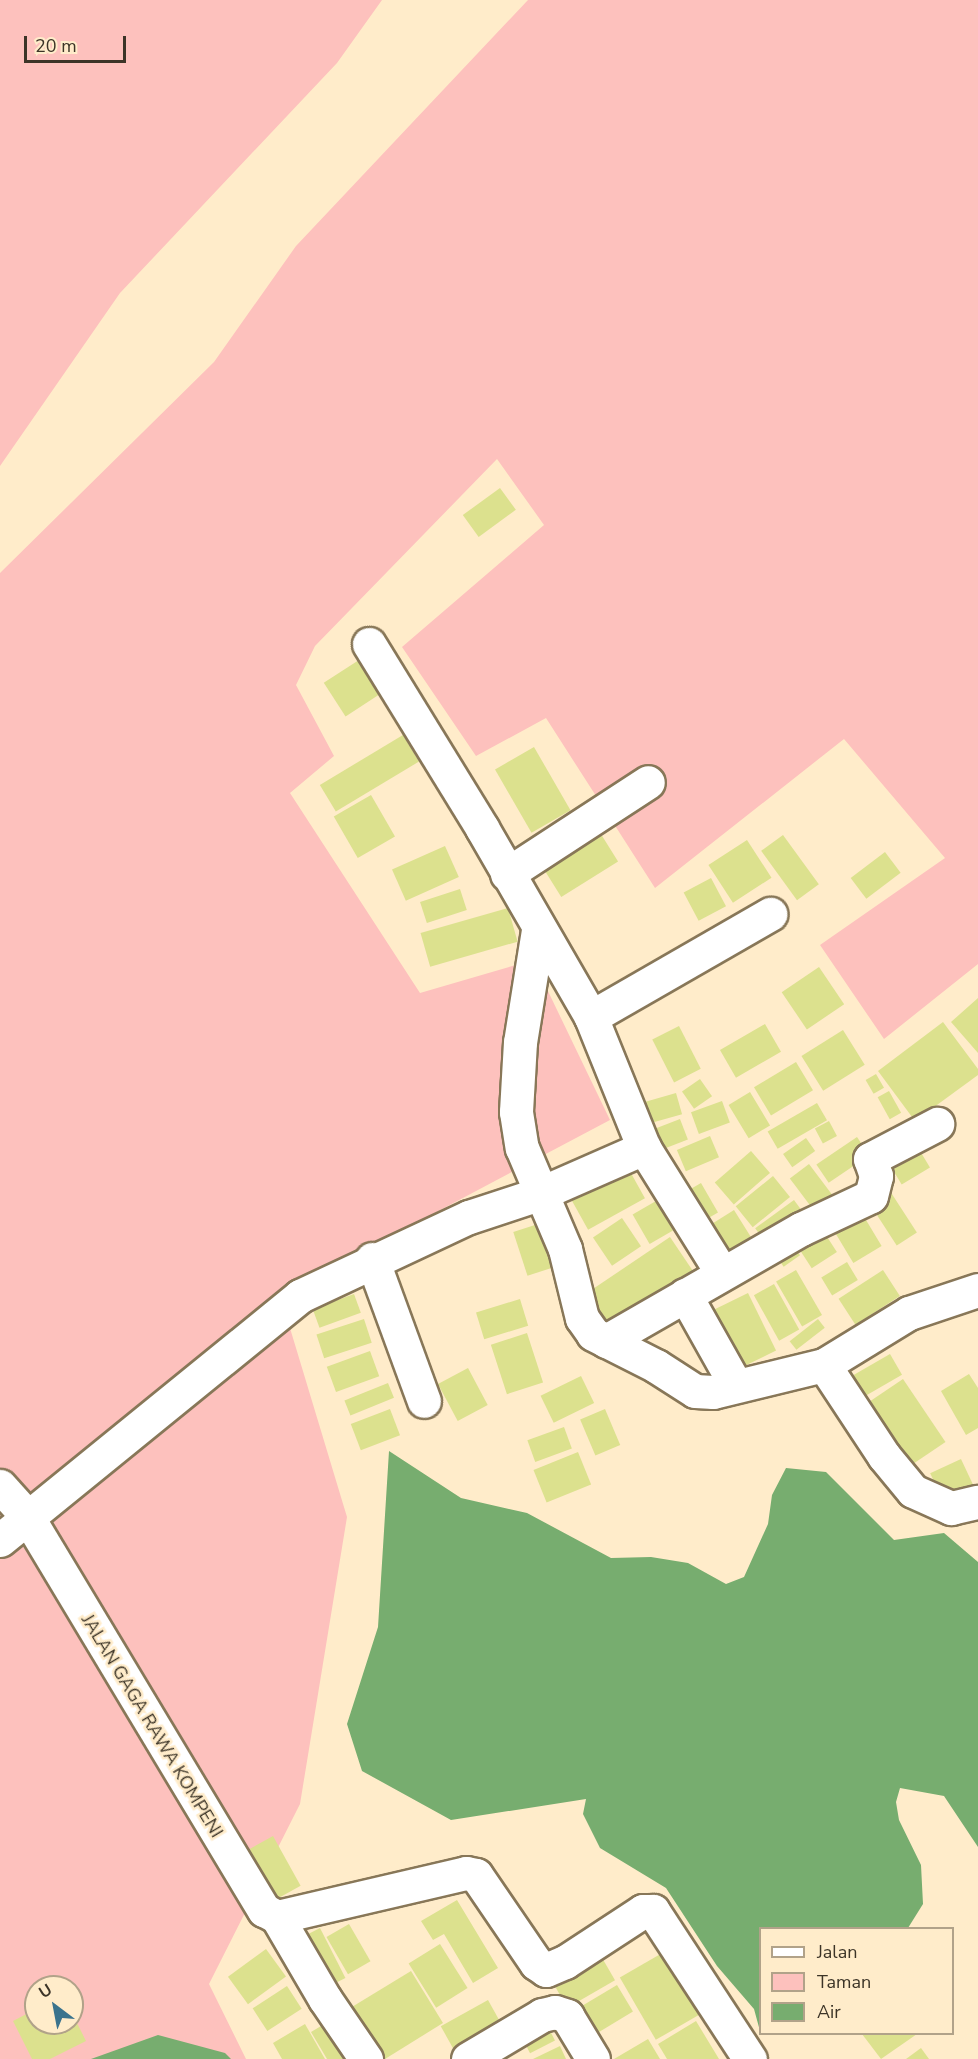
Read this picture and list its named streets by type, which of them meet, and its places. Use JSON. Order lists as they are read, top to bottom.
{
  "streets": {
    "street": ["JALAN GAGA RAWA KOMPENI"]
  },
  "legend": ["Jalan", "Taman", "Air"],
  "scale_bar": "20 m",
  "north": "top left"
}
